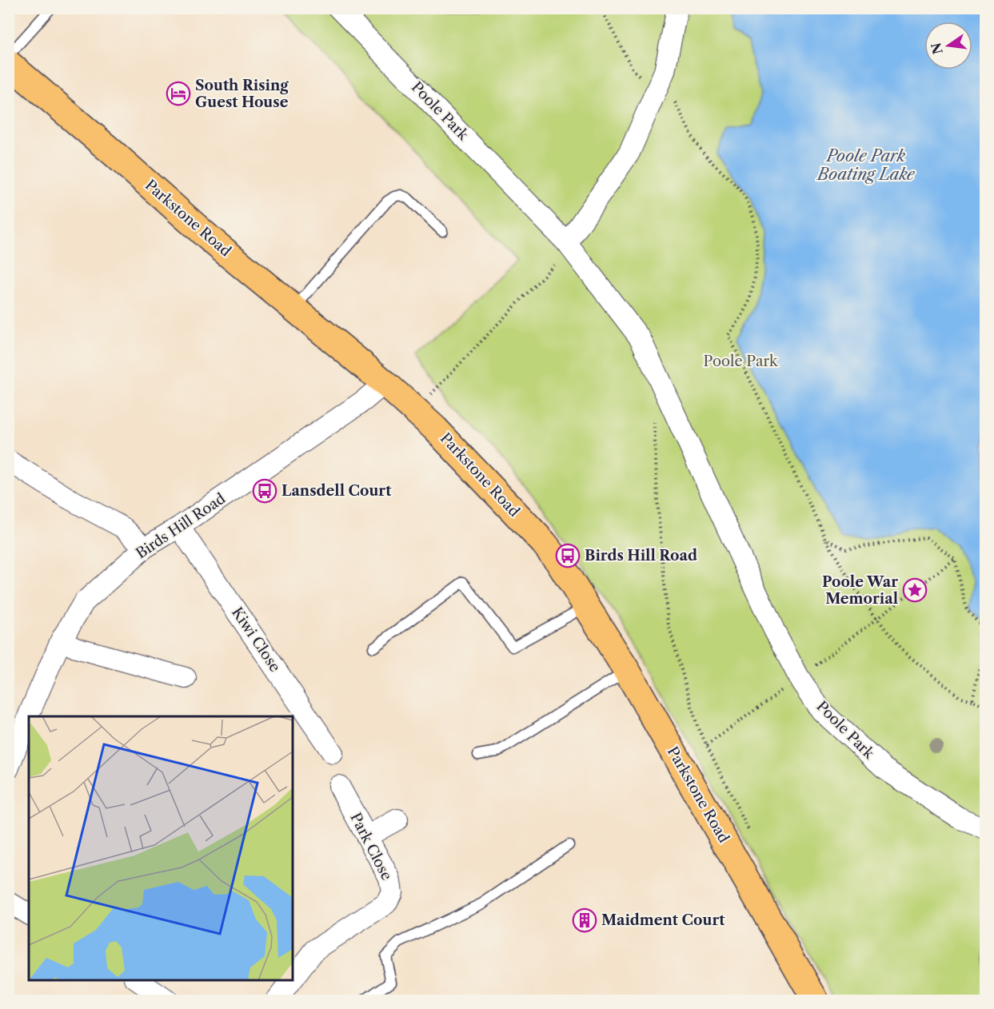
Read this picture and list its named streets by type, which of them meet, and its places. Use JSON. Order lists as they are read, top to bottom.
{
  "streets": {
    "main road": ["Parkstone Road"],
    "street": [
      "Poole Park",
      "Birds Hill Road",
      "Kiwi Close",
      "Park Close"
    ]
  },
  "crossings": [
    ["Parkstone Road", "Birds Hill Road"],
    ["Birds Hill Road", "Kiwi Close"]
  ],
  "water": ["Poole Park Boating Lake"],
  "parks": ["Poole Park"],
  "places": {
    "hotel": ["South Rising Guest House"],
    "bus stop": ["Lansdell Court", "Birds Hill Road"],
    "place": ["Poole War Memorial"],
    "building": ["Maidment Court"]
  },
  "north": "left"
}
